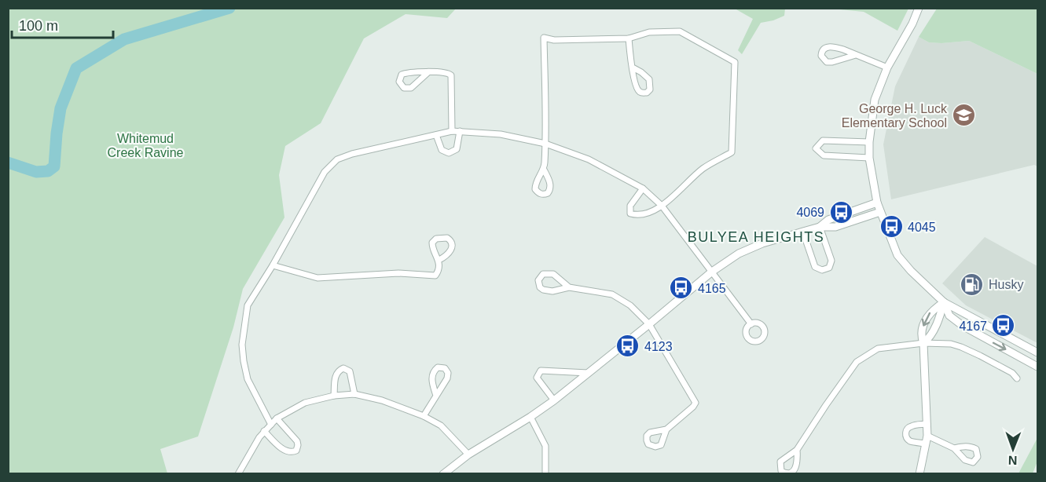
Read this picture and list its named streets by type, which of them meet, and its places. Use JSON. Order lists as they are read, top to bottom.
{
  "districts": ["BULYEA HEIGHTS"],
  "parks": ["Whitemud Creek Ravine"],
  "places": {
    "school or university": ["George H. Luck Elementary School"],
    "bus stop": [
      "4069",
      "4045",
      "4165",
      "4167",
      "4123"
    ],
    "fuel station": ["Husky"]
  },
  "scale_bar": "100 m",
  "north": "bottom"
}
